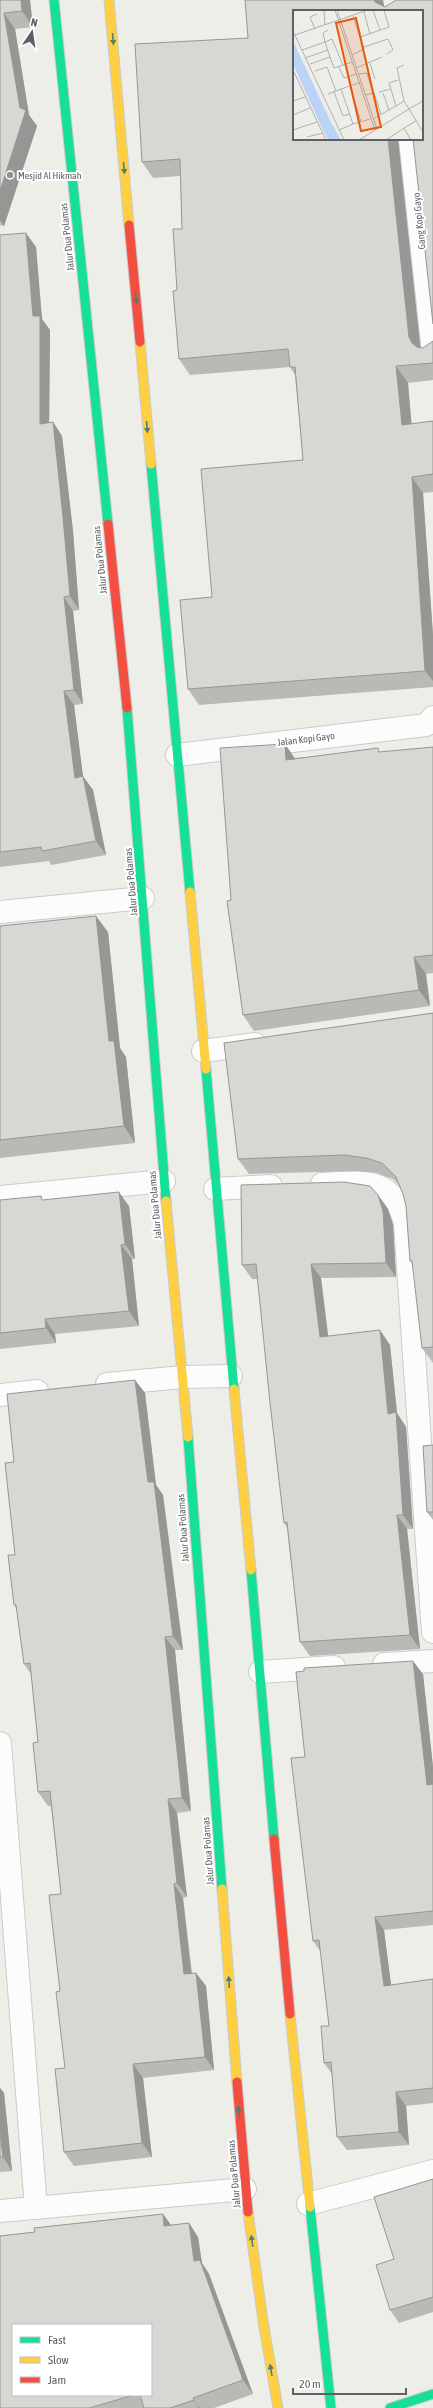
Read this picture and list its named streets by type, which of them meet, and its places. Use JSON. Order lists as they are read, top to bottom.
{
  "streets": {
    "street": ["Gang Kopi Gayo", "Jalur Dua Polamas", "Jalan Kopi Gayo"]
  },
  "places": ["Mesjid Al Hikmah"],
  "legend": ["Fast", "Slow", "Jam"],
  "scale_bar": "20 m",
  "north": "top"
}
